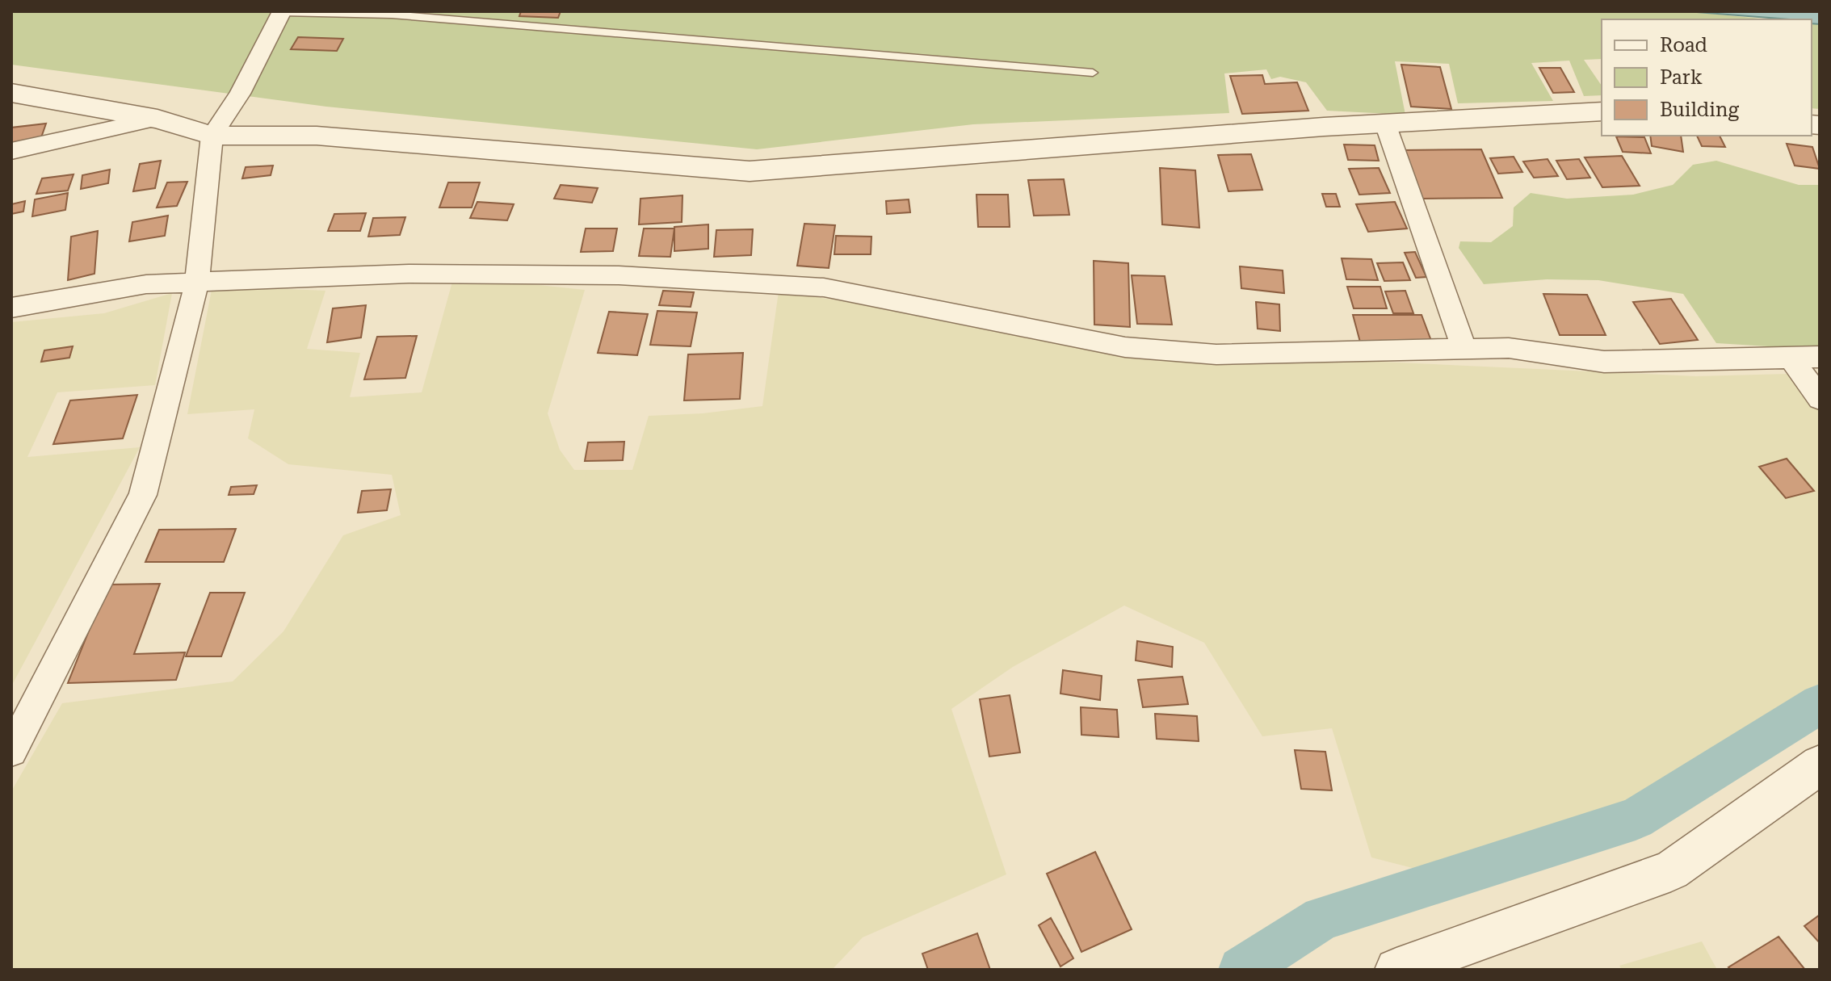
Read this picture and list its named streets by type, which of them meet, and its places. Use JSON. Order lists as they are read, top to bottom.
{
  "legend": ["Road", "Park", "Building"]
}
